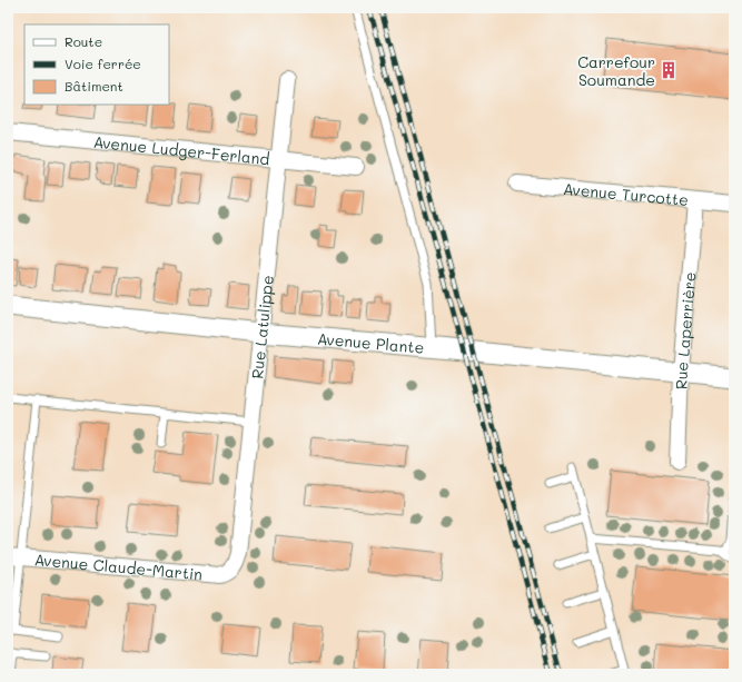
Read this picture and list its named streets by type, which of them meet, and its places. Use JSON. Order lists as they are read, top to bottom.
{
  "streets": {
    "street": [
      "Avenue Ludger-Ferland",
      "Avenue Turcotte",
      "Rue Latulippe",
      "Rue Laperrière",
      "Avenue Plante",
      "Avenue Claude-Martin"
    ]
  },
  "crossings": [
    ["Avenue Ludger-Ferland", "Rue Latulippe"],
    ["Avenue Turcotte", "Rue Laperrière"],
    ["Rue Latulippe", "Avenue Plante"],
    ["Rue Latulippe", "Avenue Claude-Martin"],
    ["Rue Laperrière", "Avenue Plante"]
  ],
  "places": {
    "building": ["Carrefour Soumande"]
  },
  "legend": ["Route", "Voie ferrée", "Bâtiment"]
}
